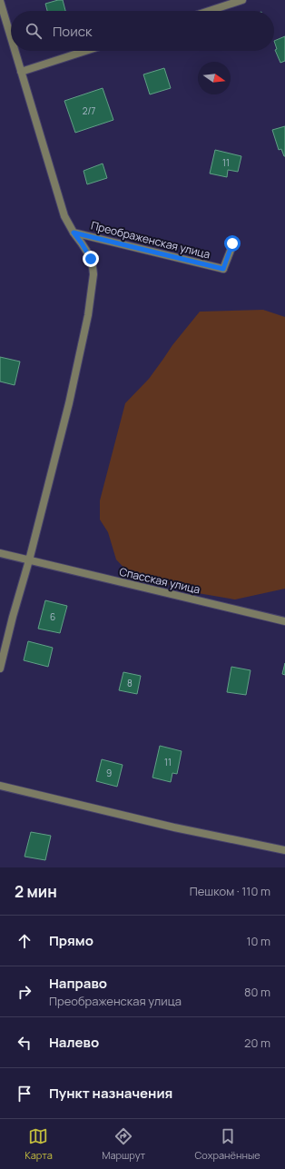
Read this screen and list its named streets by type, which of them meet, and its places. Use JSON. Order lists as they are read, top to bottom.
{
  "streets": {
    "street": ["Преображенская улица", "Спасская улица"]
  },
  "house_numbers": [
    "2/7",
    "11",
    "6",
    "8",
    "11",
    "9"
  ],
  "north": "right",
  "page": {
    "search": "Поиск",
    "heading": ["2 мин", "Пешком · 110 m"],
    "list": [
      ["Прямо", "10 m"],
      ["Направо", "Преображенская улица", "80 m"],
      ["Налево", "20 m"],
      "Пункт назначения"
    ],
    "nav": ["Карта", "Маршрут", "Сохранённые"]
  }
}
